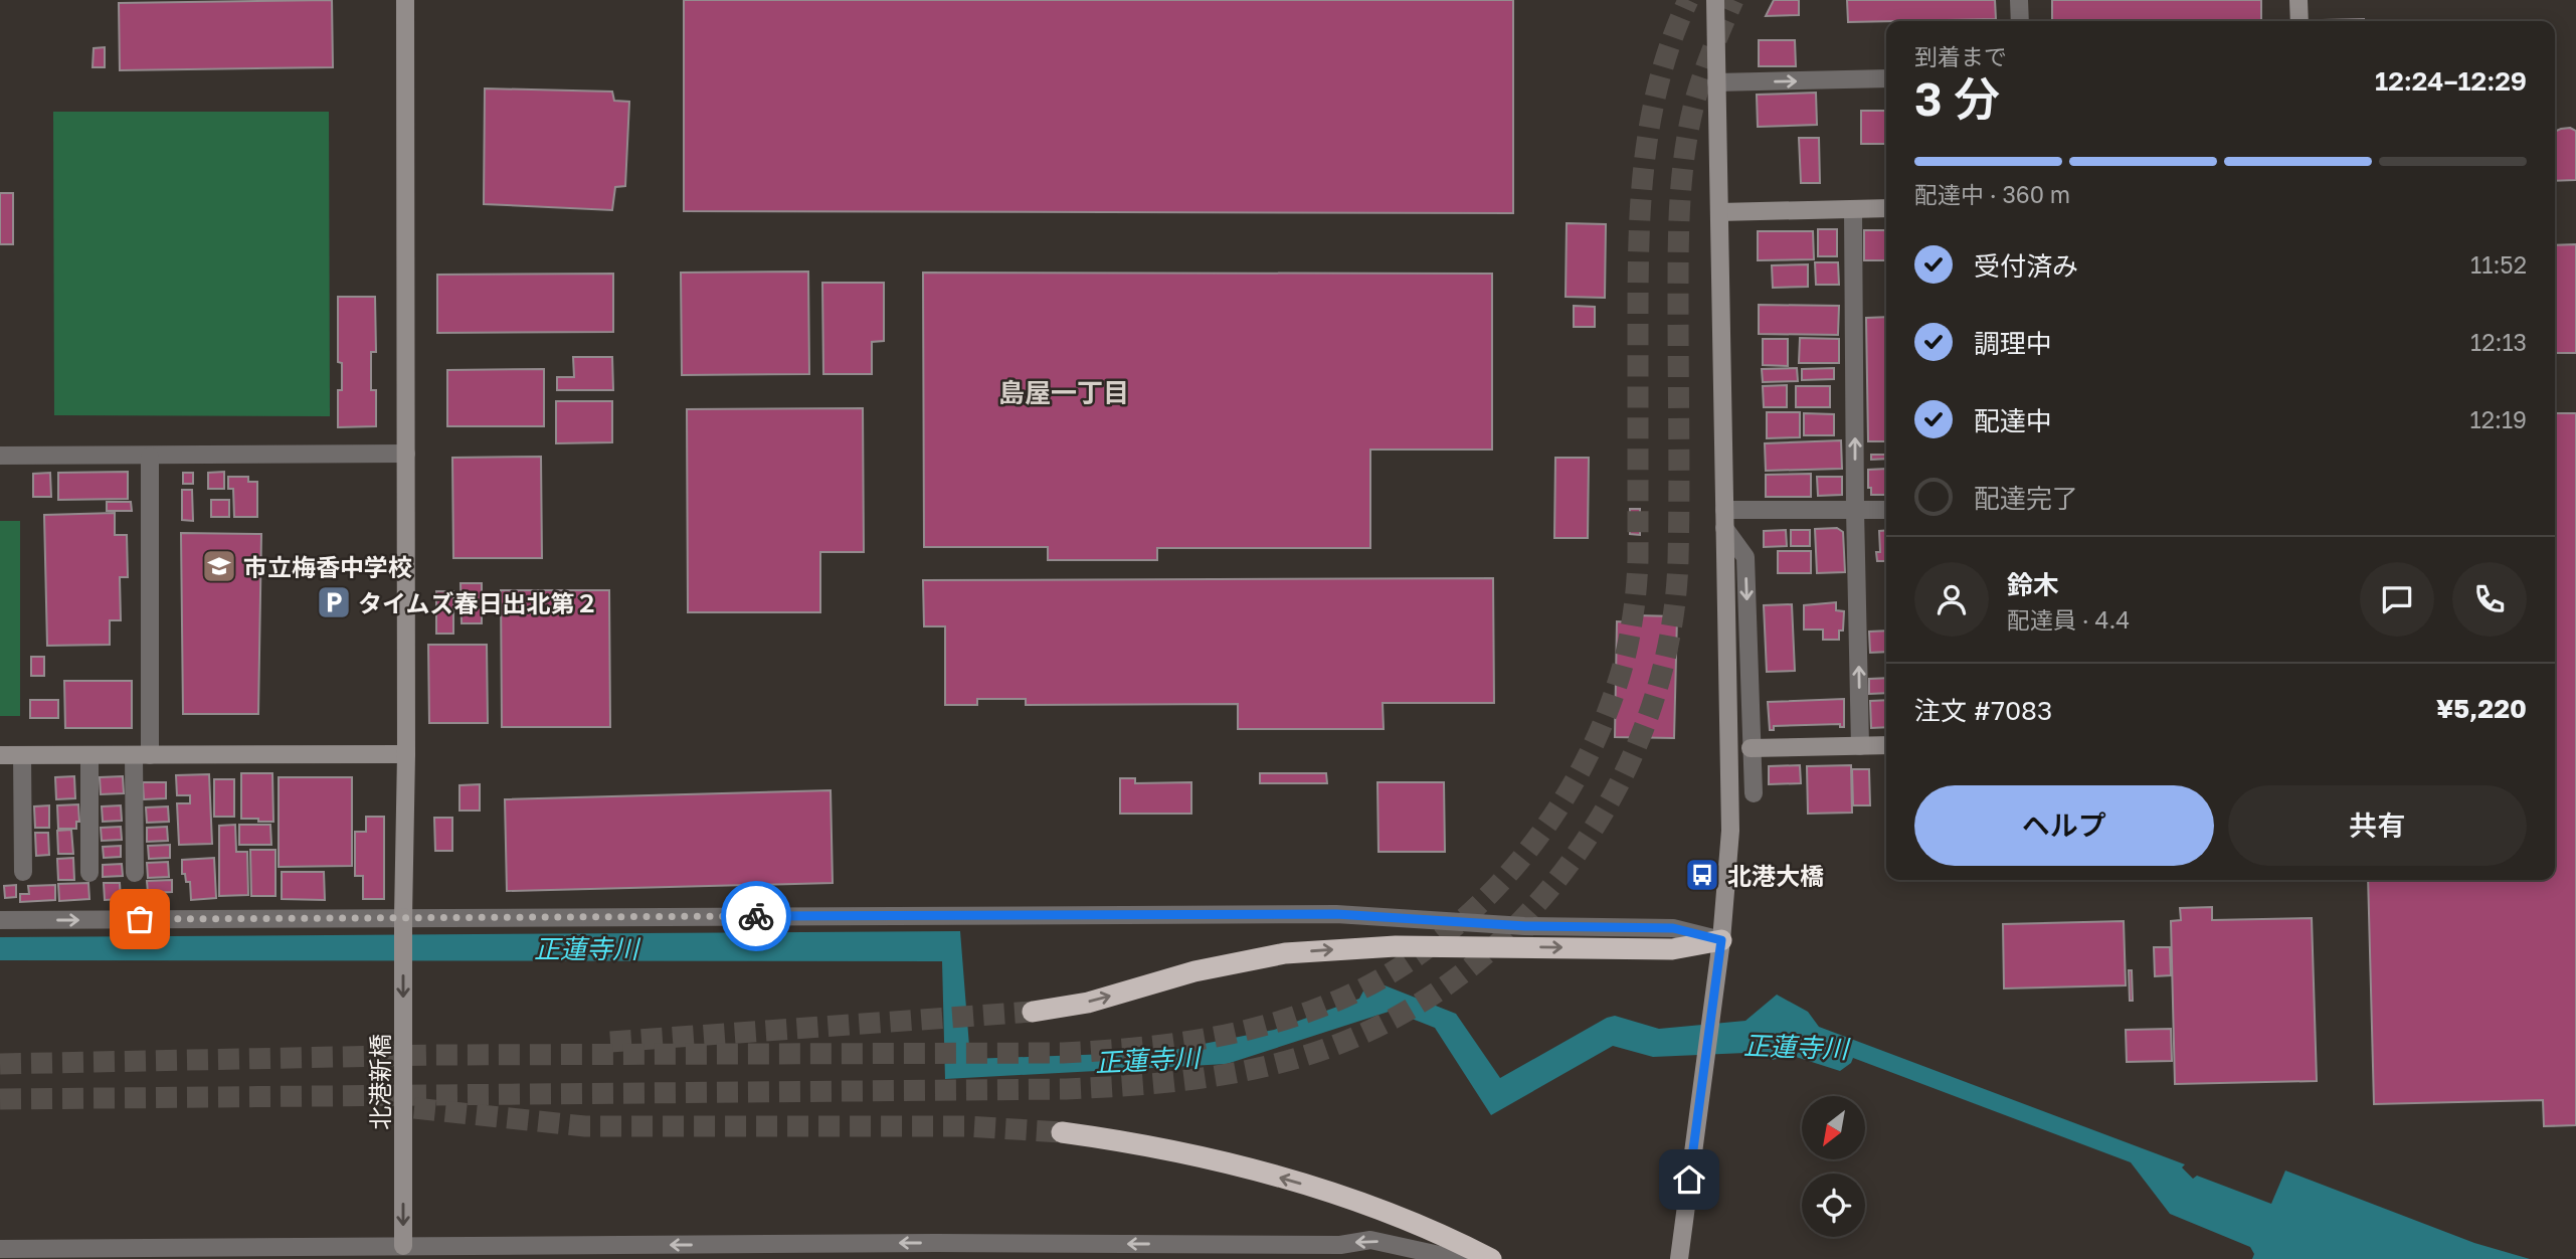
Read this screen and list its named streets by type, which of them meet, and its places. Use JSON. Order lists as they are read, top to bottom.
{
  "streets": {
    "street": ["北港新橋"]
  },
  "districts": ["島屋一丁目"],
  "water": ["正蓮寺川"],
  "places": {
    "school or university": ["市立梅香中学校"],
    "parking": ["タイムズ春日出北第２"],
    "bus stop": ["北港大橋"]
  },
  "north": "bottom left",
  "page": {
    "heading": ["3 分", "到着まで", "12:24–12:29"],
    "panel": [
      "鈴木",
      "配達員 · 4.4",
      "注文 #7083",
      "¥5,220"
    ],
    "bar": "配達中 · 360 m",
    "list": [
      ["受付済み", "11:52"],
      ["調理中", "12:13"],
      ["配達中", "12:19"],
      "配達完了"
    ],
    "buttons": ["ヘルプ", "共有"]
  }
}
